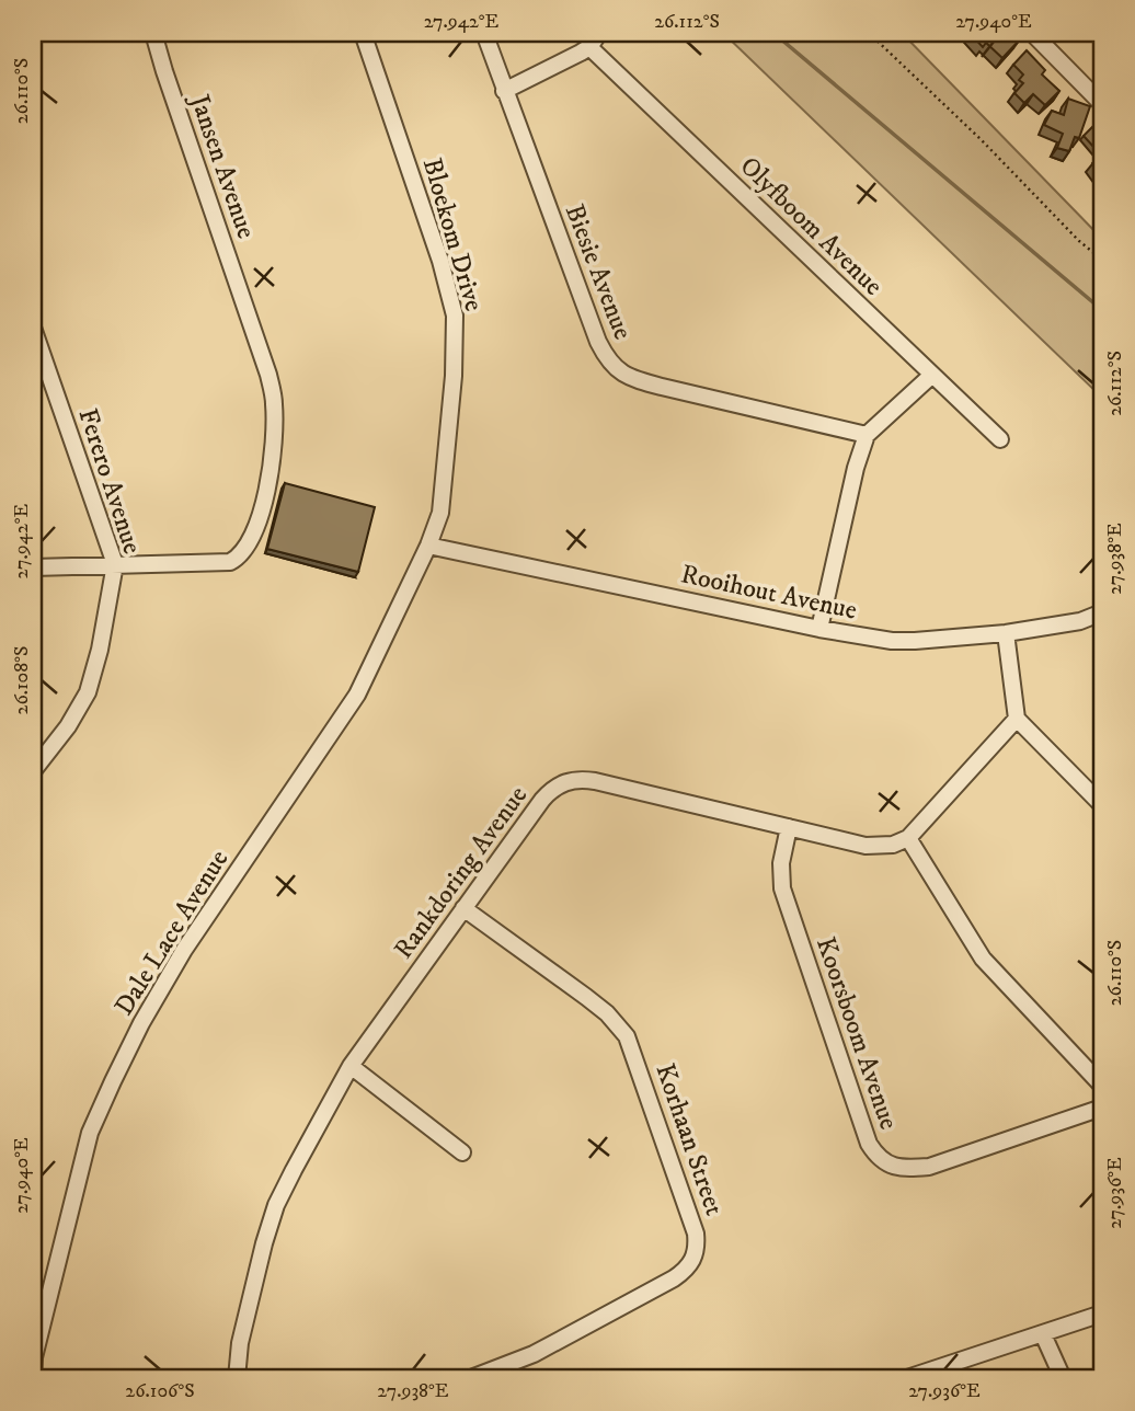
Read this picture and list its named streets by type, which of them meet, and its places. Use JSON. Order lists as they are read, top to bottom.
{
  "streets": {
    "street": [
      "Jansen Avenue",
      "Olyfboom Avenue",
      "Bloekom Drive",
      "Biesie Avenue",
      "Ferero Avenue",
      "Rooihout Avenue",
      "Rankdoring Avenue",
      "Dale Lace Avenue",
      "Koorsboom Avenue",
      "Korhaan Street"
    ]
  },
  "crossings": [
    ["Jansen Avenue", "Ferero Avenue"],
    ["Bloekom Drive", "Rooihout Avenue"],
    ["Bloekom Drive", "Dale Lace Avenue"],
    ["Rooihout Avenue", "Dale Lace Avenue"],
    ["Rankdoring Avenue", "Koorsboom Avenue"],
    ["Rankdoring Avenue", "Korhaan Street"]
  ],
  "coordinates": [
    "27.942°E",
    "26.112°S",
    "27.940°E",
    "26.110°S",
    "27.938°E",
    "26.108°S",
    "27.936°E",
    "26.106°S"
  ]
}
